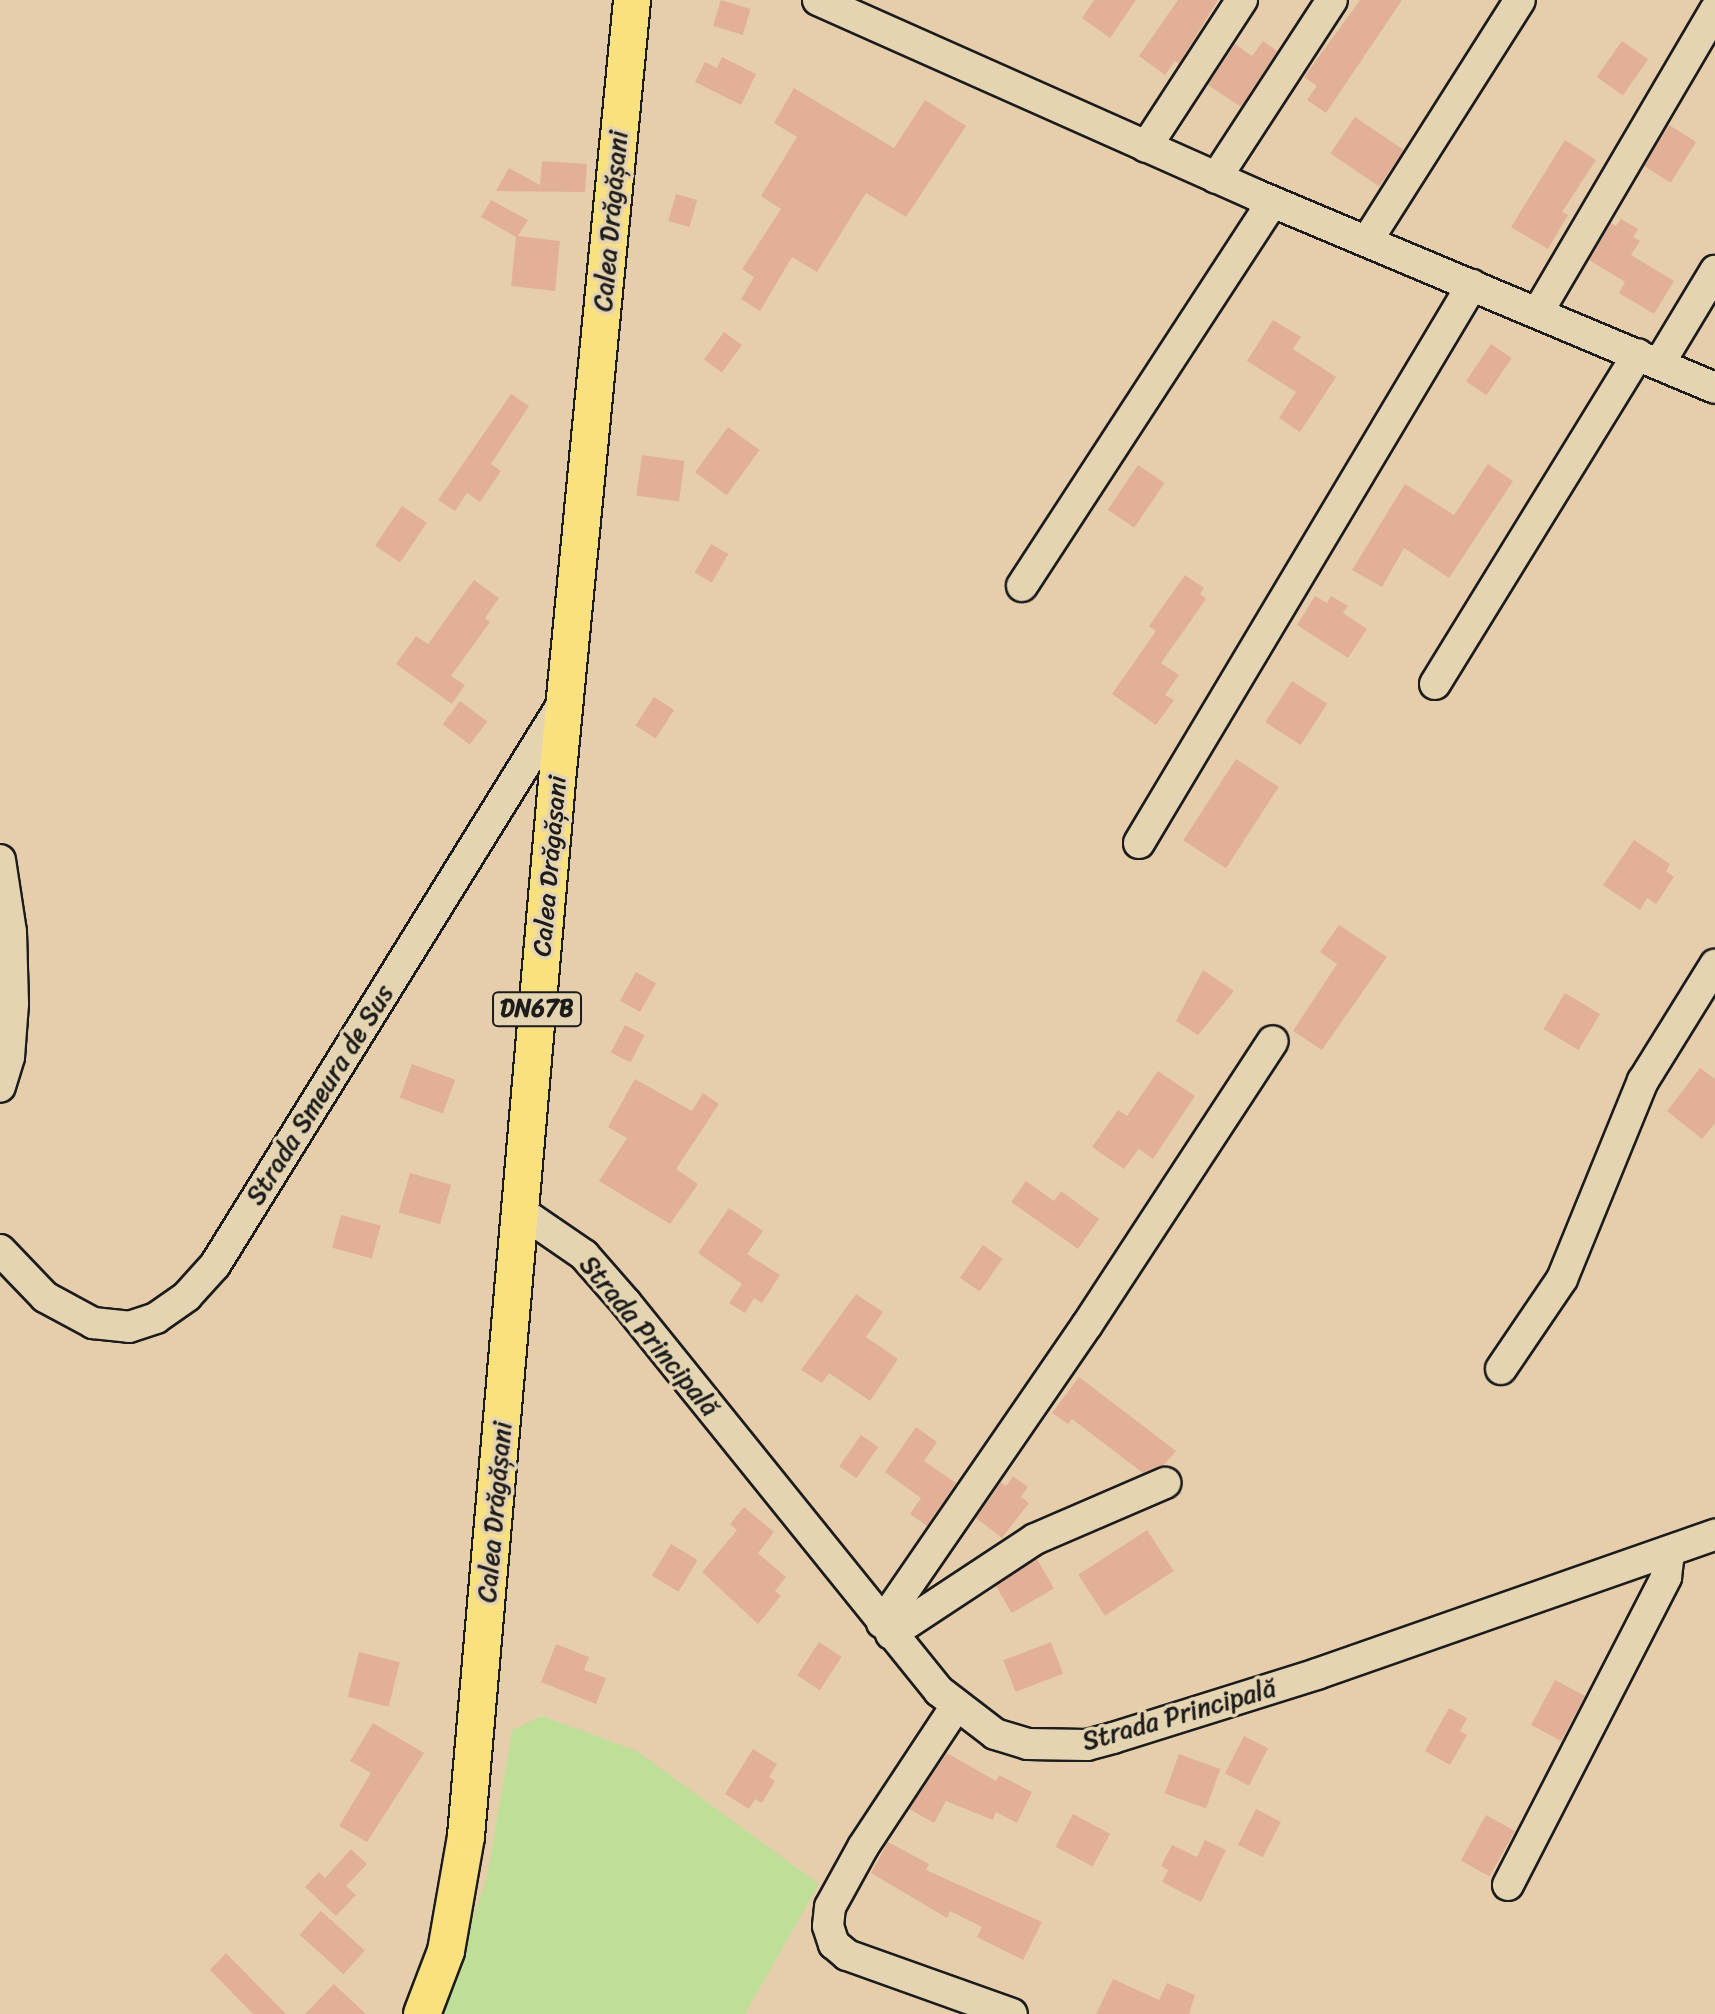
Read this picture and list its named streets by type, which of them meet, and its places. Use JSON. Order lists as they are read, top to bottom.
{
  "streets": {
    "main road": ["Calea Drăgășani", "DN67B"],
    "street": ["Strada Smeura de Sus", "Strada Principală"]
  },
  "crossings": [
    ["Calea Drăgășani", "Strada Smeura de Sus"],
    ["Calea Drăgășani", "Strada Principală"]
  ]
}
